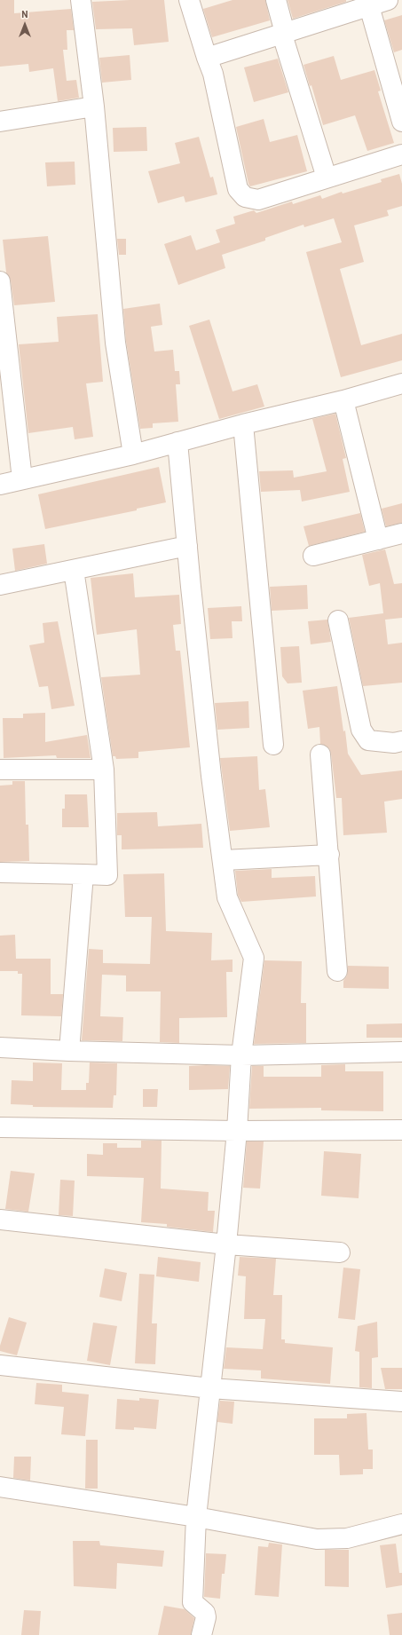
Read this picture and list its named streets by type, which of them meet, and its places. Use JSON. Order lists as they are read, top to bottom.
{
  "north": "top"
}
